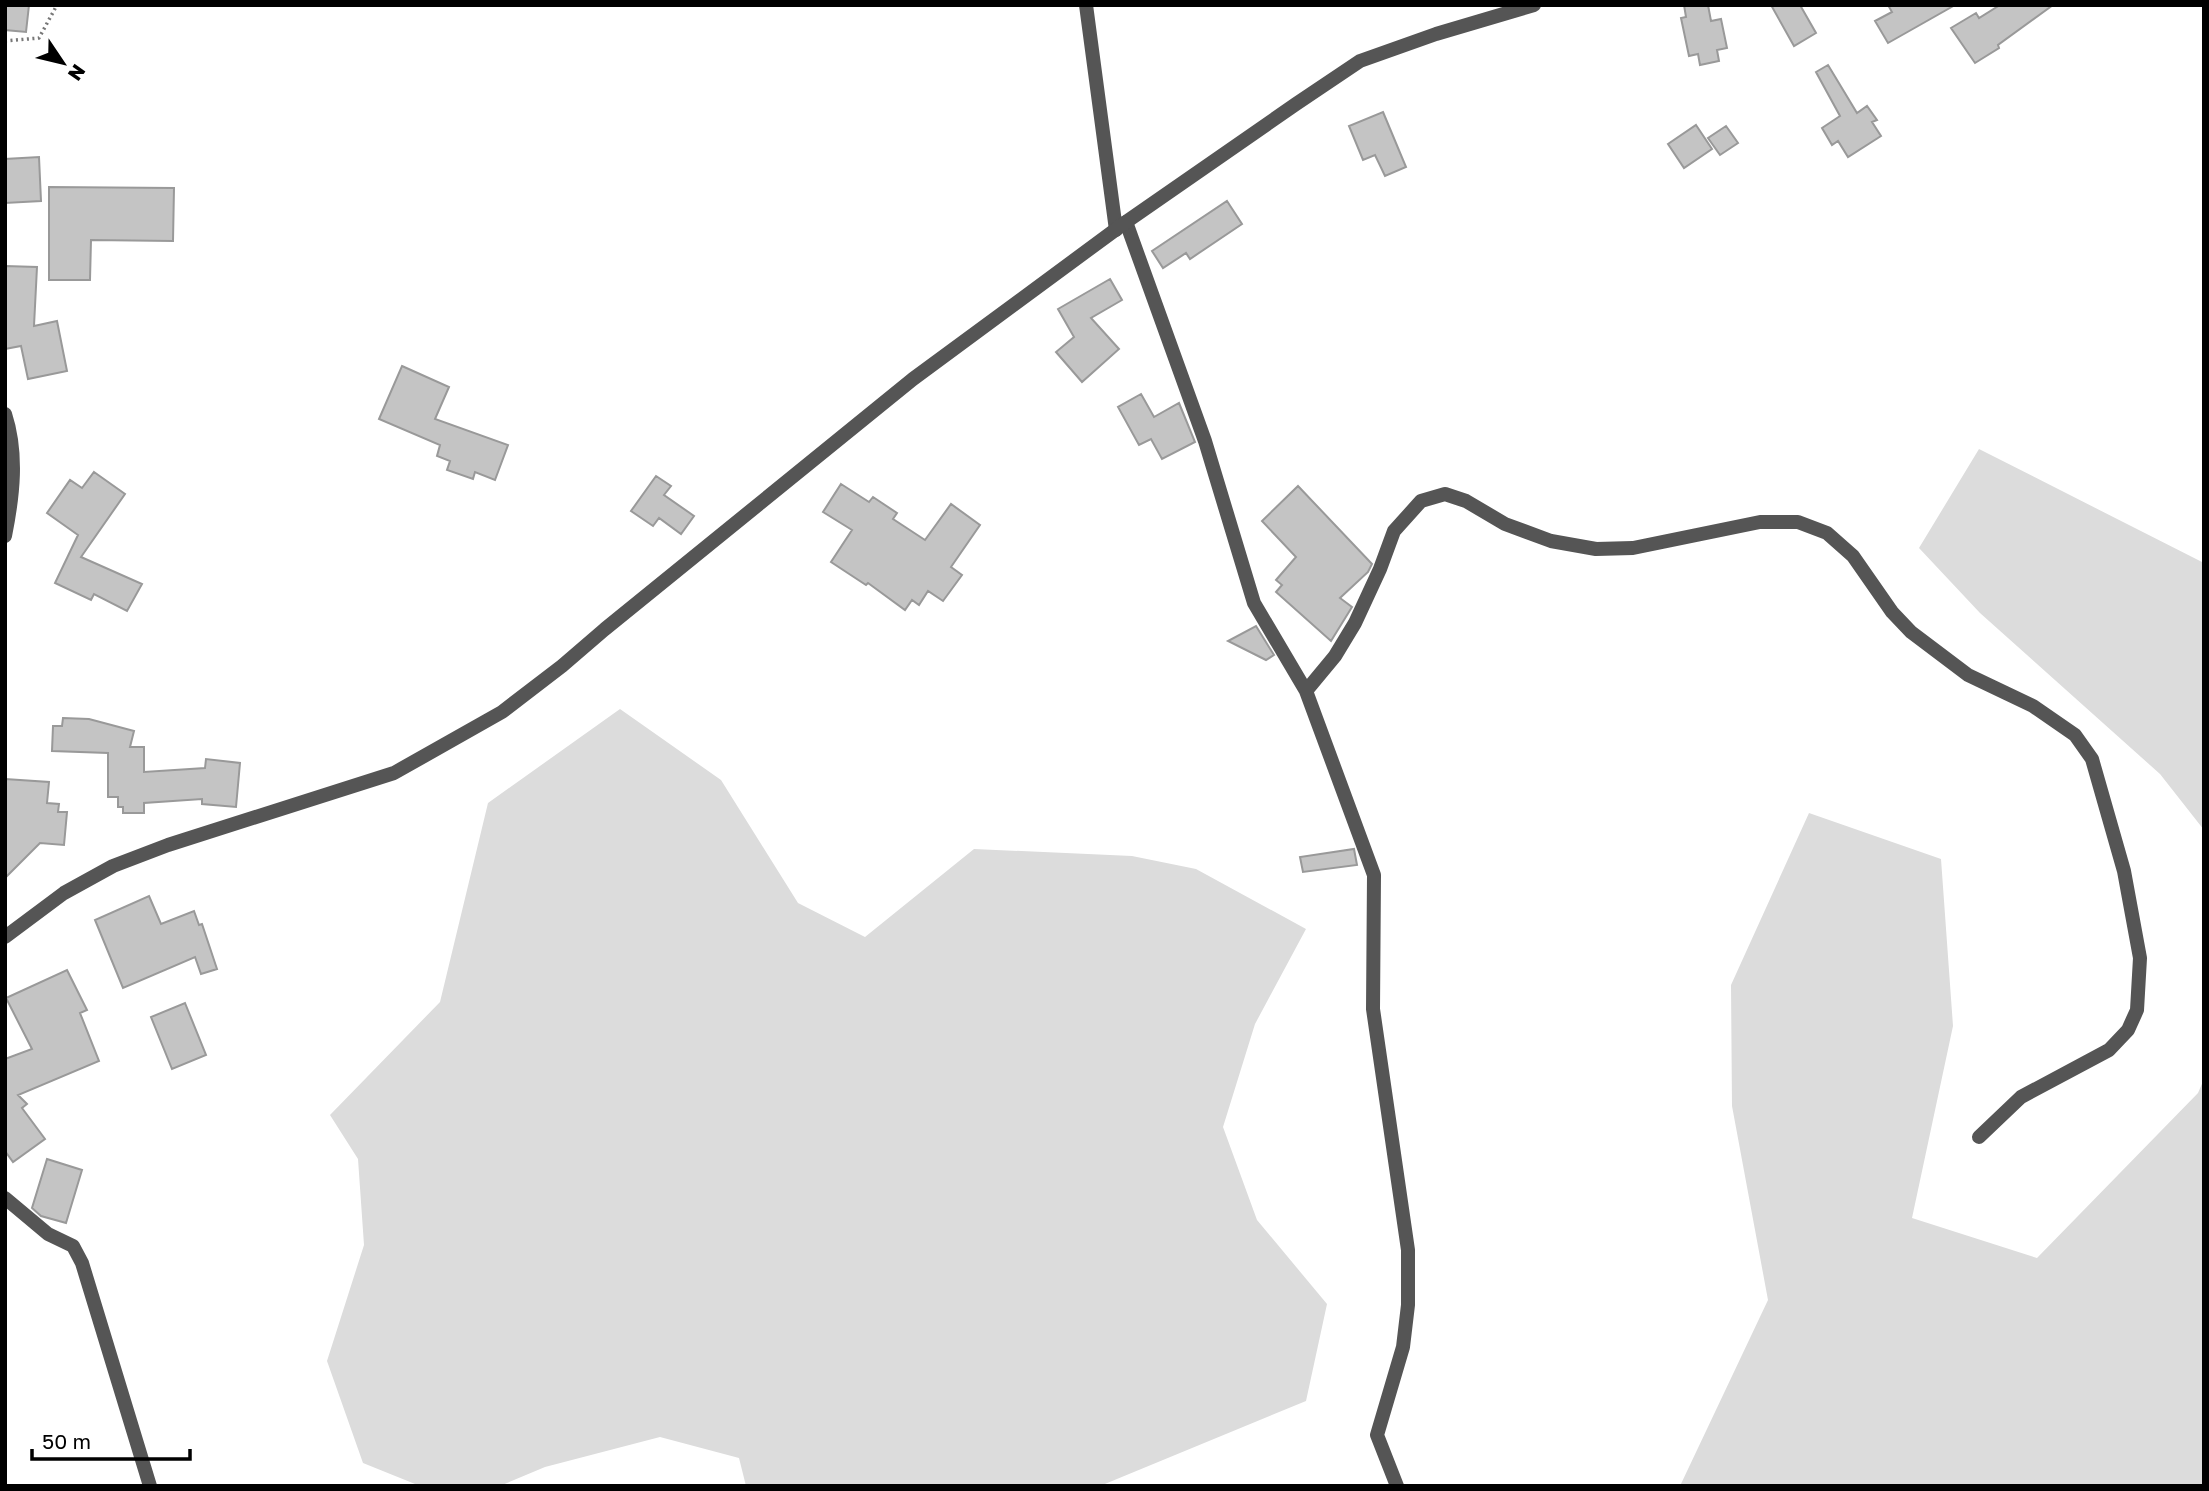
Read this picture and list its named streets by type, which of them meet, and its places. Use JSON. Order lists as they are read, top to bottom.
{
  "scale_bar": "50 m",
  "north": "bottom right"
}
